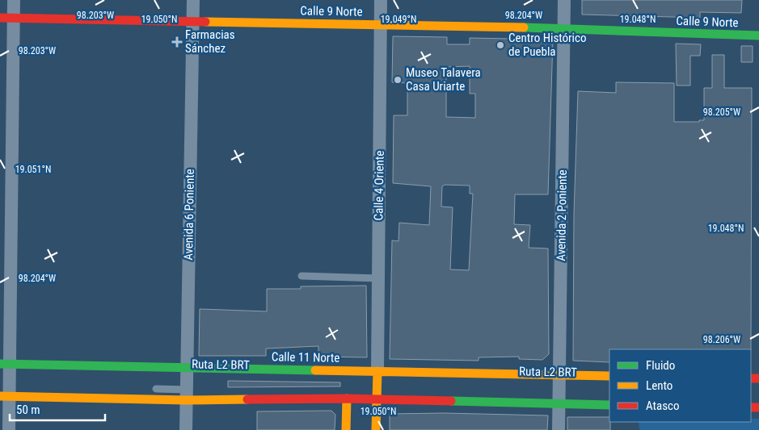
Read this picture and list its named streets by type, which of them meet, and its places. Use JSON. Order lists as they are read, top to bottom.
{
  "streets": {
    "main road": ["Calle 9 Norte", "Calle 11 Norte"],
    "street": ["Calle 4 Oriente", "Avenida 6 Poniente", "Avenida 2 Poniente"]
  },
  "crossings": [
    ["Calle 9 Norte", "Calle 4 Oriente"],
    ["Calle 9 Norte", "Avenida 6 Poniente"],
    ["Calle 9 Norte", "Avenida 2 Poniente"],
    ["Calle 4 Oriente", "Calle 11 Norte"],
    ["Avenida 6 Poniente", "Calle 11 Norte"],
    ["Avenida 2 Poniente", "Calle 11 Norte"]
  ],
  "places": {
    "health": ["Farmacias Sánchez"],
    "other": ["Centro Histórico de Puebla", "Museo Talavera Casa Uriarte"]
  },
  "legend": ["Fluido", "Lento", "Atasco"],
  "scale_bar": "50 m",
  "coordinates": [
    "98.203°W",
    "98.204°W",
    "19.050°N",
    "19.049°N",
    "19.048°N",
    "98.205°W",
    "19.051°N",
    "98.206°W"
  ]
}
